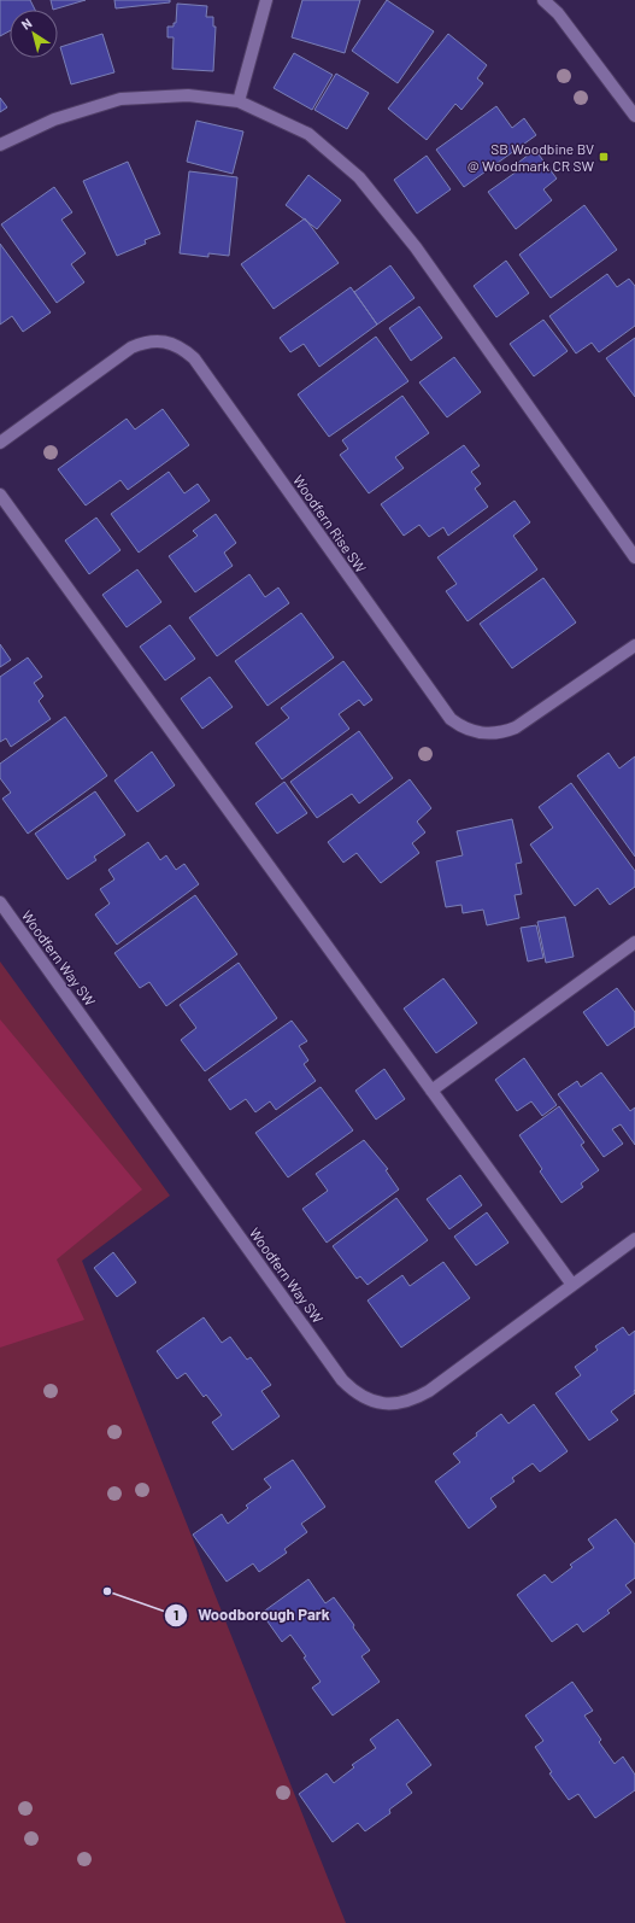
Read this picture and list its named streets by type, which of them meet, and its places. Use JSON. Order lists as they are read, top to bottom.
{
  "streets": {
    "street": ["Woodfern Rise SW", "Woodfern Way SW"]
  },
  "places": {
    "transit": ["SB Woodbine BV @ Woodmark CR SW"],
    "other": ["Woodborough Park"]
  },
  "north": "top left"
}
